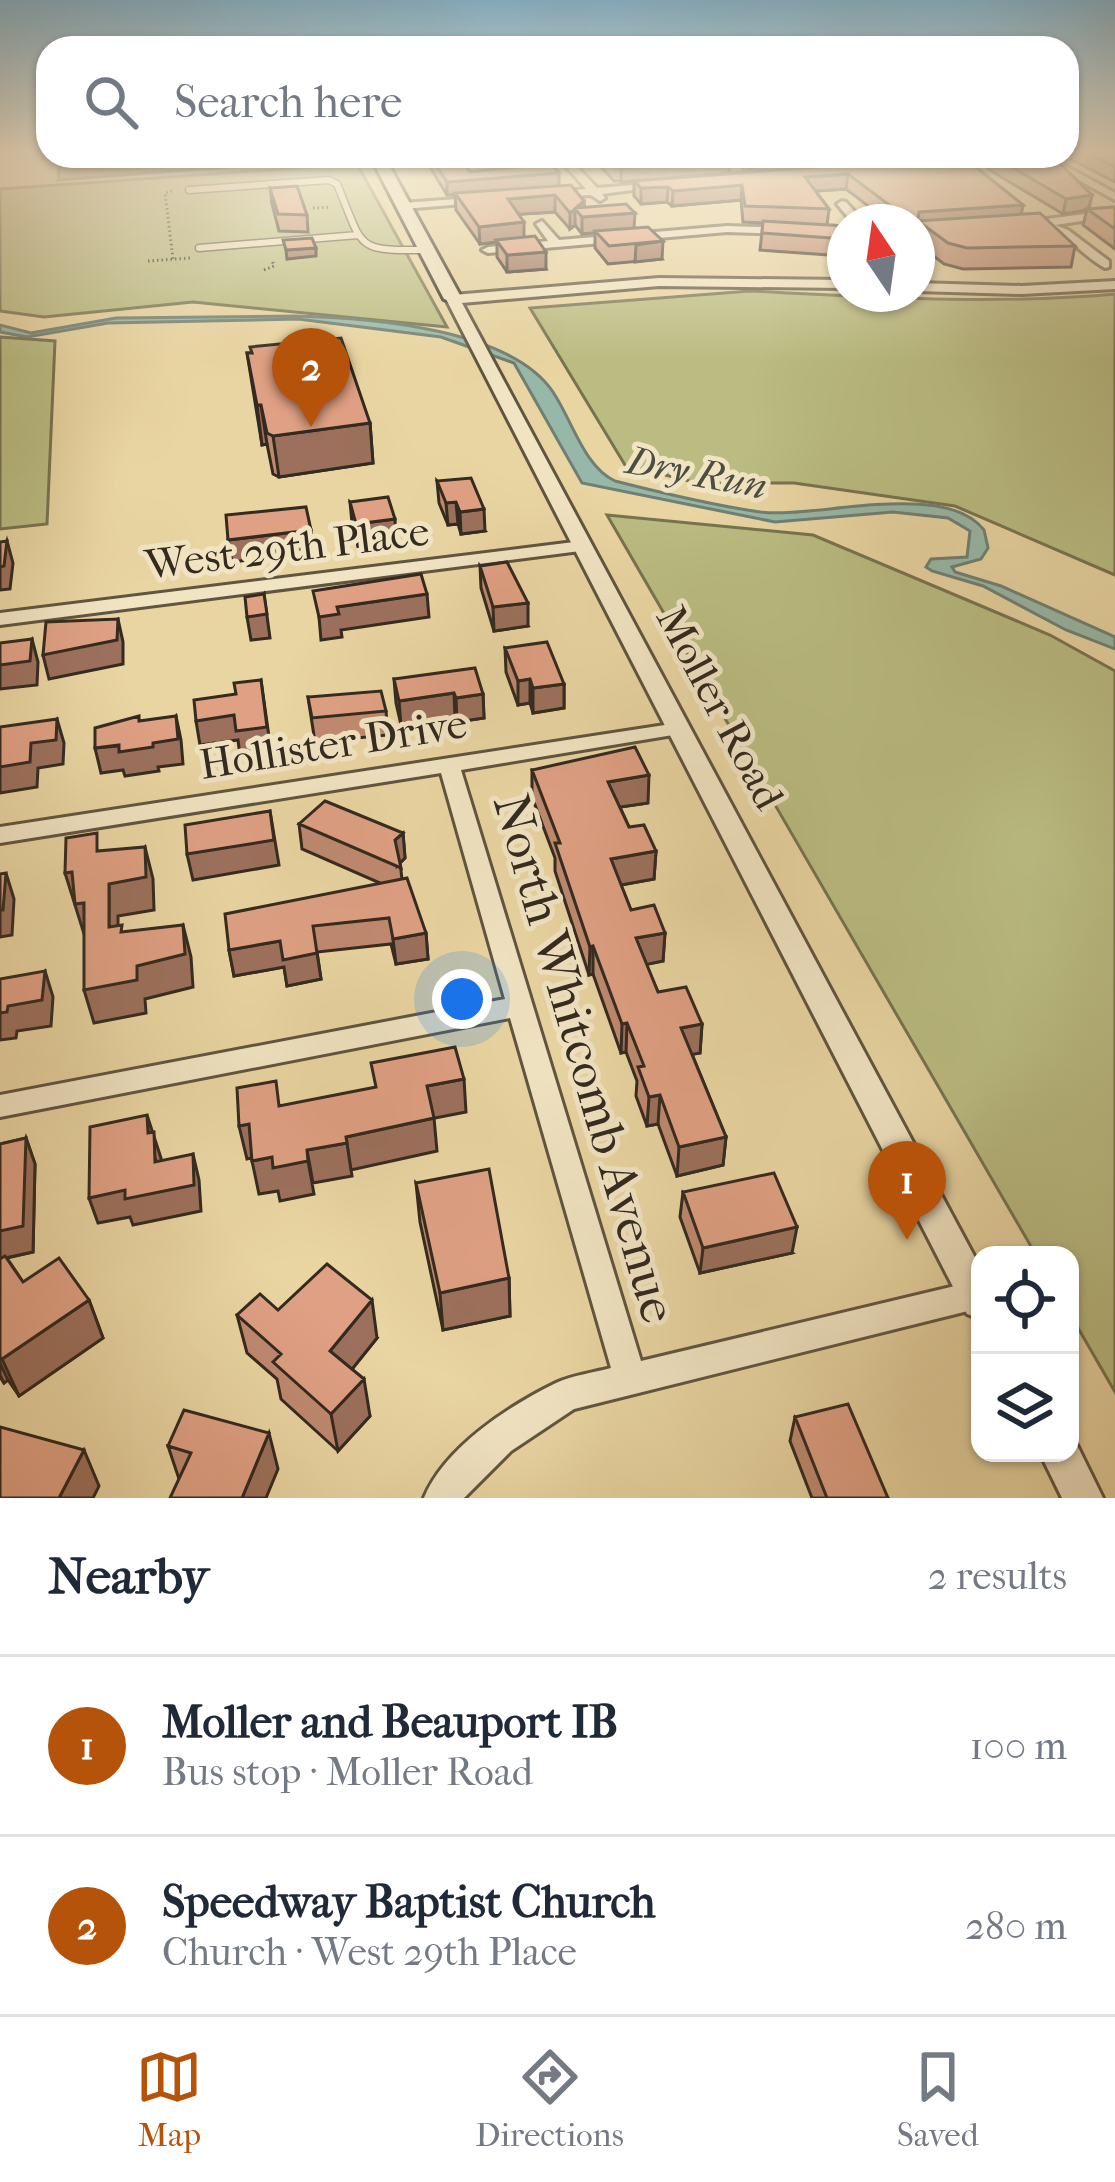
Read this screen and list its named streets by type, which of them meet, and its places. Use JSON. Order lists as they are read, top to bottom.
{
  "streets": {
    "main road": ["Moller Road"],
    "street": ["West 29th Place", "Hollister Drive", "North Whitcomb Avenue"]
  },
  "crossings": [
    ["West 29th Place", "Moller Road"],
    ["Moller Road", "Hollister Drive"],
    ["Hollister Drive", "North Whitcomb Avenue"]
  ],
  "water": ["Dry Run"],
  "north": "top",
  "page": {
    "search": "Search here",
    "pins": ["2", "1"],
    "heading": ["Nearby", "2 results"],
    "list": [
      {
        "mark": "1",
        "name": "Moller and Beauport IB",
        "note": "Bus stop · Moller Road",
        "value": "100 m"
      },
      {
        "mark": "2",
        "name": "Speedway Baptist Church",
        "note": "Church · West 29th Place",
        "value": "280 m"
      }
    ],
    "nav": ["Map", "Directions", "Saved"]
  }
}
